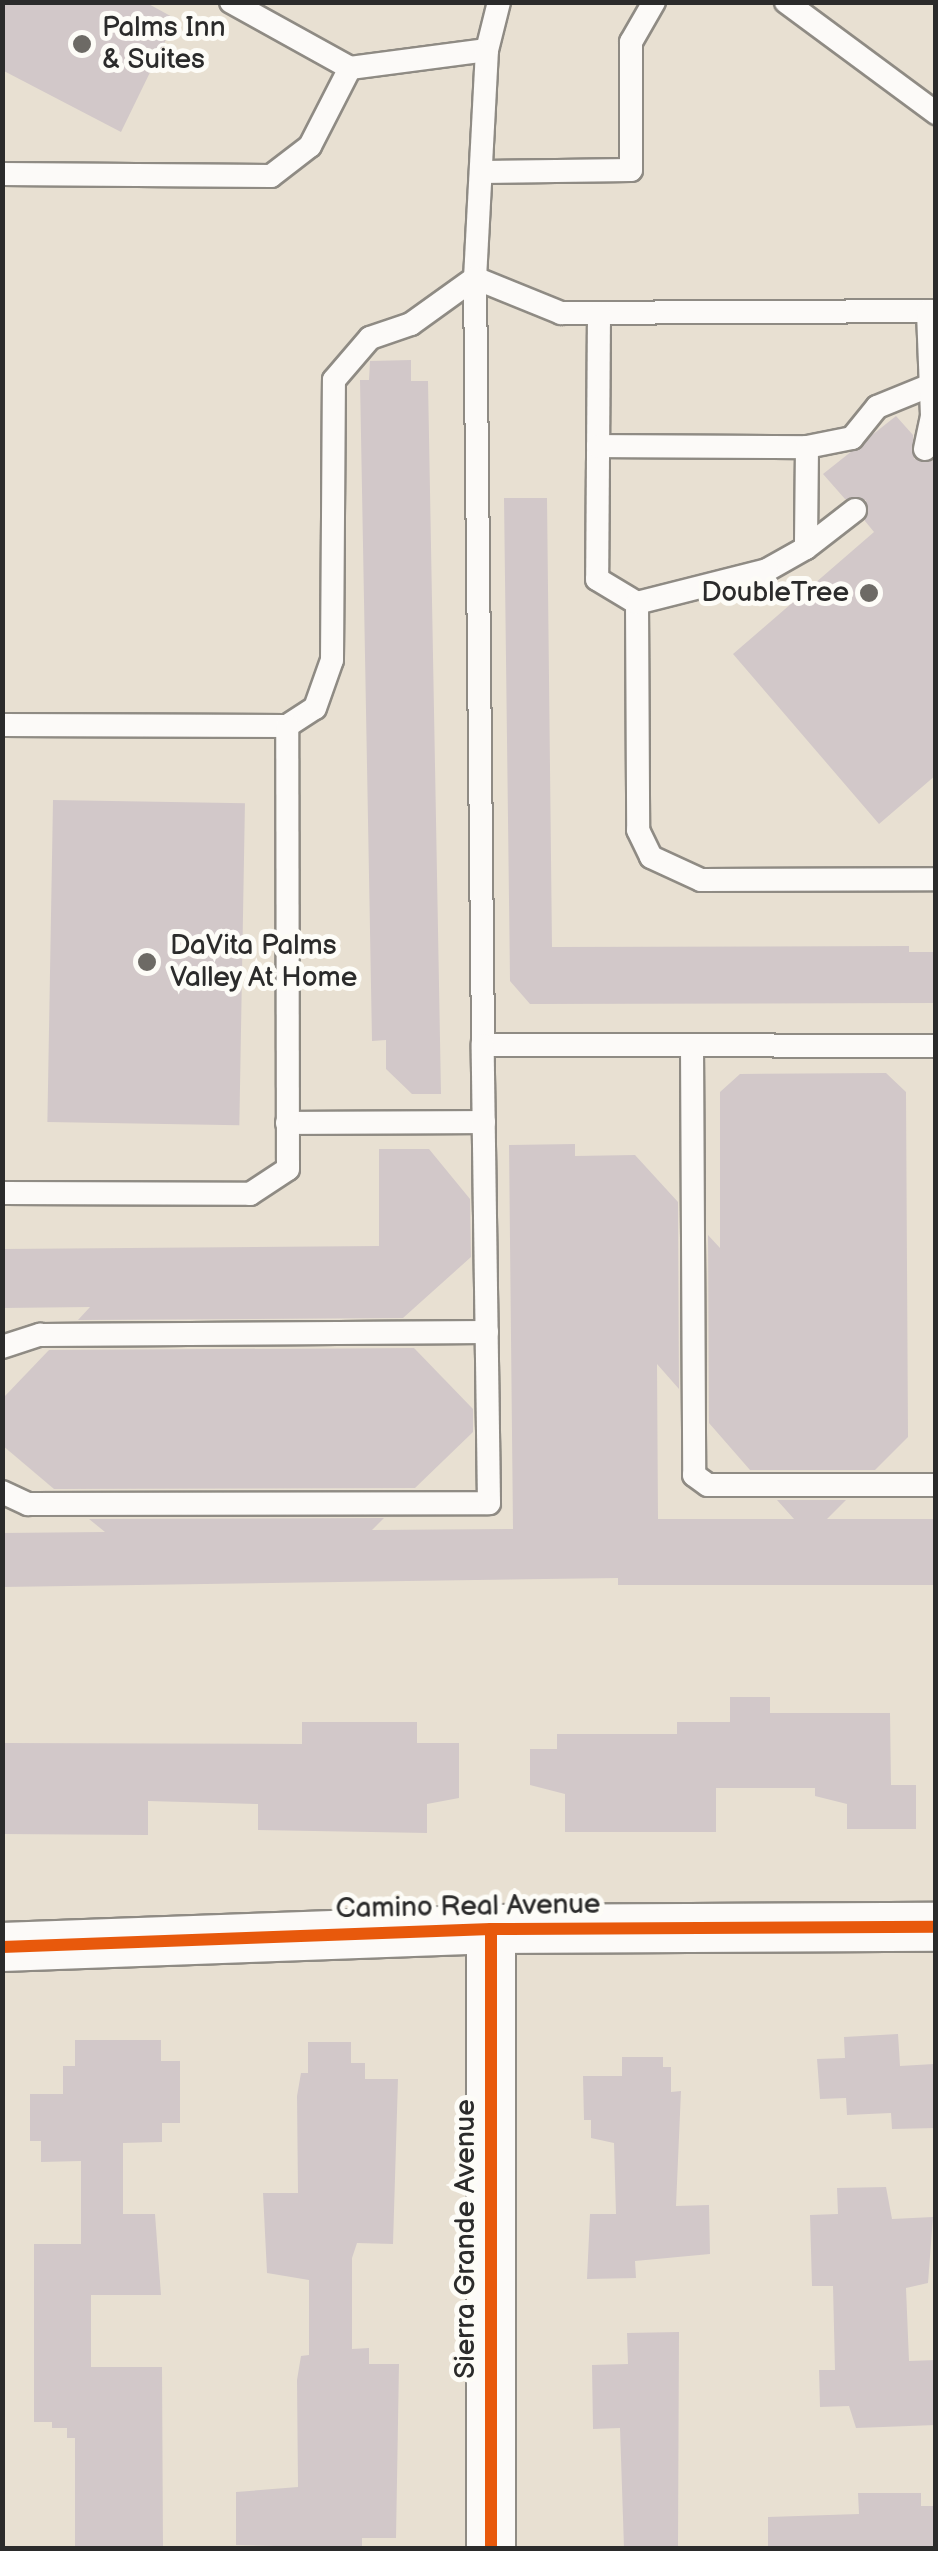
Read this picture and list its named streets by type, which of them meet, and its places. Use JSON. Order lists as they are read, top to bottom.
{
  "streets": {
    "street": ["Camino Real Avenue", "Sierra Grande Avenue"]
  },
  "crossings": [
    ["Camino Real Avenue", "Sierra Grande Avenue"]
  ],
  "places": ["Palms Inn & Suites", "DoubleTree", "DaVita Palms Valley At Home"]
}
